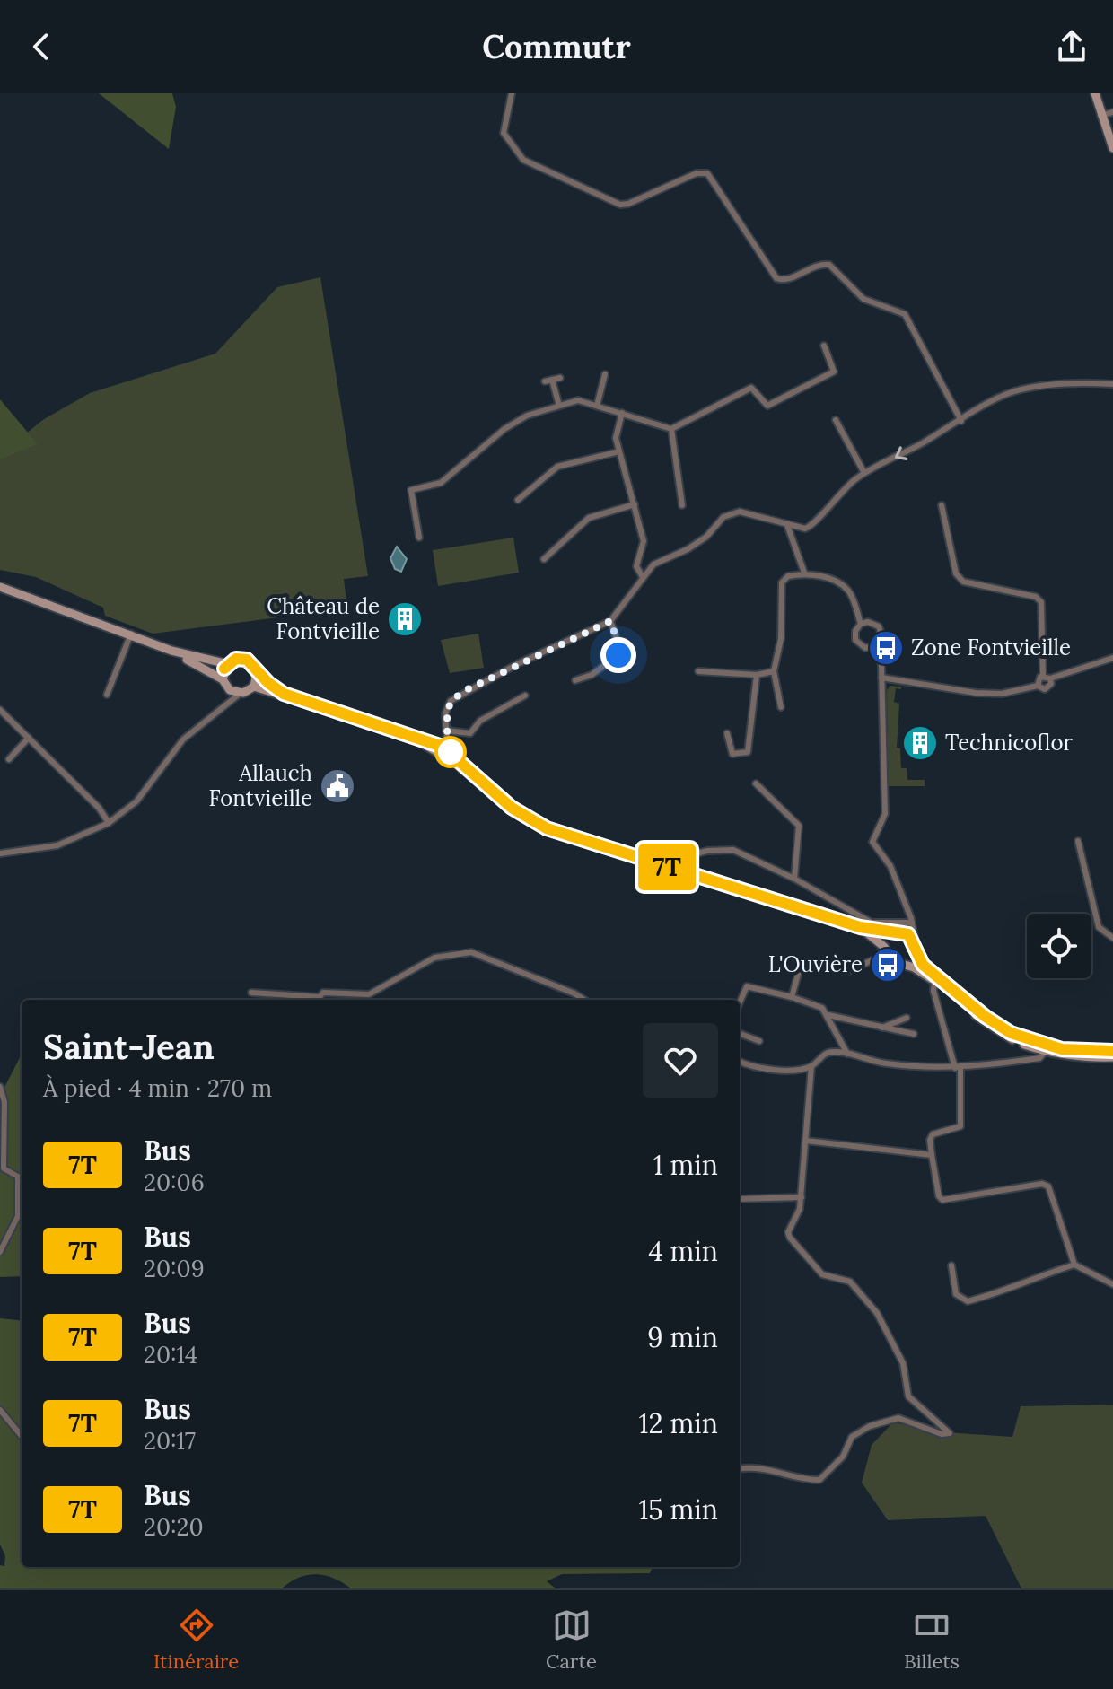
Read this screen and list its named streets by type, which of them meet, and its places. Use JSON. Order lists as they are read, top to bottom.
{
  "places": {
    "building": ["Château de Fontvieille", "Technicoflor"],
    "bus stop": ["Zone Fontvieille", "L'Ouvière"],
    "public building": ["Allauch Fontvieille"]
  },
  "lines": ["bus line 7T"],
  "page": {
    "header": "Commutr",
    "on_map": "7T",
    "heading": ["Saint-Jean", "À pied · 4 min · 270 m"],
    "list": [
      {
        "mark": "7T",
        "name": "Bus",
        "note": "20:06",
        "value": "1 min"
      },
      {
        "mark": "7T",
        "name": "Bus",
        "note": "20:09",
        "value": "4 min"
      },
      {
        "mark": "7T",
        "name": "Bus",
        "note": "20:14",
        "value": "9 min"
      },
      {
        "mark": "7T",
        "name": "Bus",
        "note": "20:17",
        "value": "12 min"
      },
      {
        "mark": "7T",
        "name": "Bus",
        "note": "20:20",
        "value": "15 min"
      }
    ],
    "tabs": ["Itinéraire", "Carte", "Billets"]
  }
}
